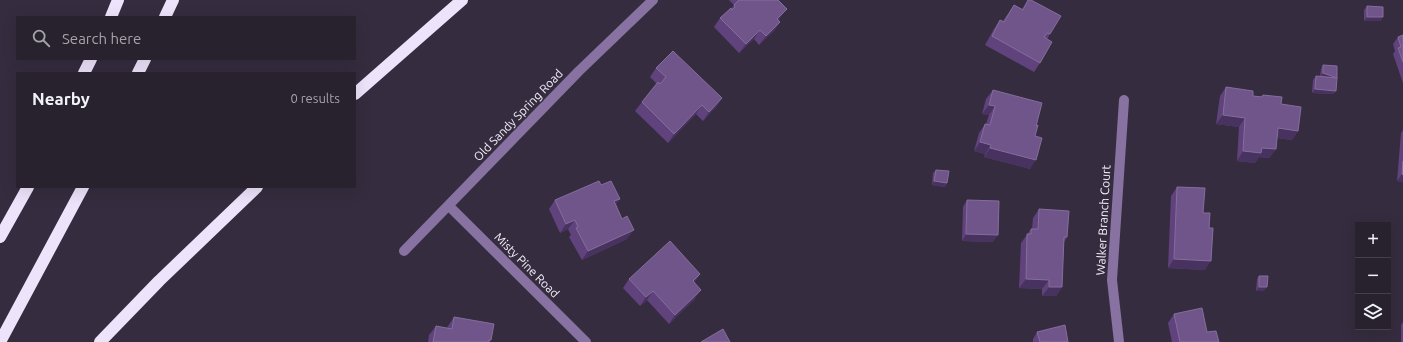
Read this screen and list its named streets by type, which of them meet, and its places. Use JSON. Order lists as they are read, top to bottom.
{
  "streets": {
    "street": ["Old Sandy Spring Road", "Walker Branch Court", "Misty Pine Road"]
  },
  "crossings": [
    ["Old Sandy Spring Road", "Misty Pine Road"]
  ],
  "page": {
    "search": "Search here",
    "heading": ["Nearby", "0 results"],
    "map_buttons": ["+", "−"]
  }
}
